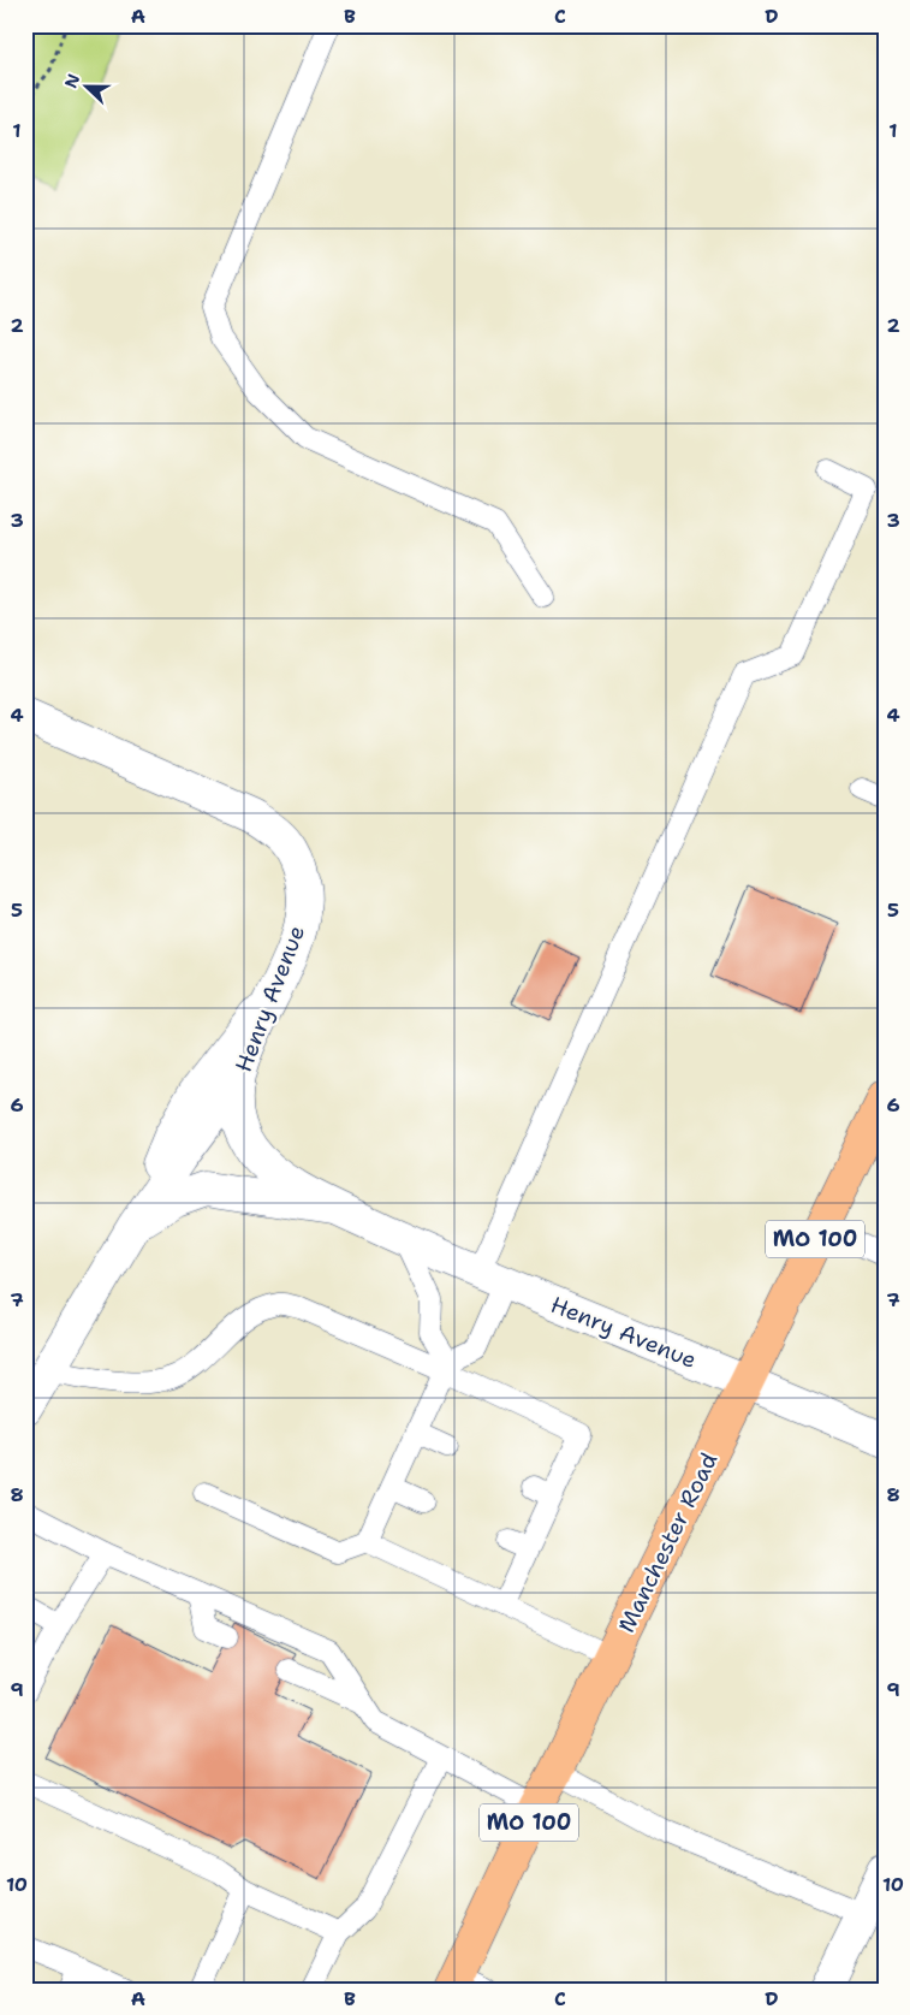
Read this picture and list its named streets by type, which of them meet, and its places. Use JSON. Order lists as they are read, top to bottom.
{
  "streets": {
    "highway": ["MO 100", "Manchester Road"],
    "street": ["Henry Avenue"]
  },
  "crossings": [
    ["Henry Avenue", "Manchester Road"]
  ],
  "north": "left",
  "grid": {
    "columns": [
      "A",
      "B",
      "C",
      "D"
    ],
    "rows": [
      "1",
      "2",
      "3",
      "4",
      "5",
      "6",
      "7",
      "8",
      "9",
      "10"
    ]
  }
}
